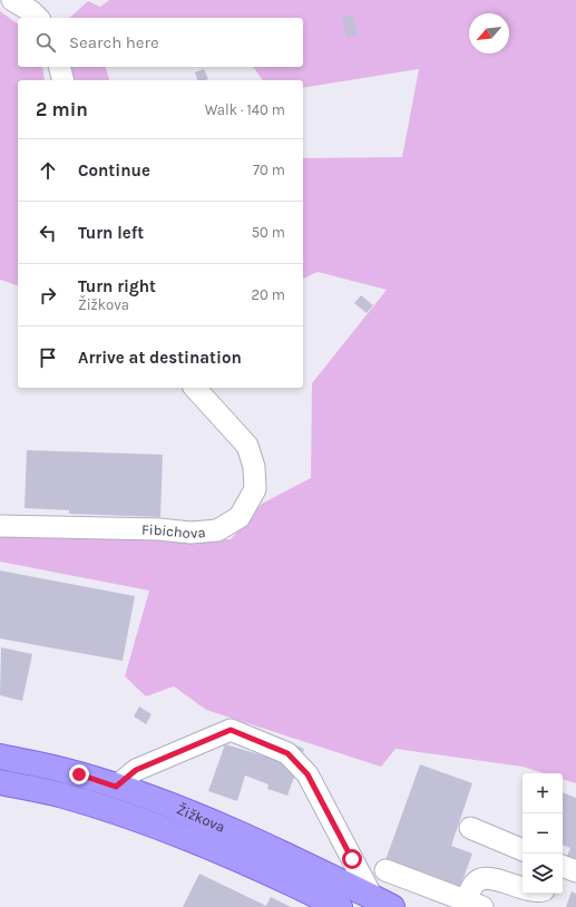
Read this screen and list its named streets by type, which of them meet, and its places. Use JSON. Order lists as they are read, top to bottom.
{
  "streets": {
    "main road": ["Žižkova"],
    "street": ["Fibichova"]
  },
  "north": "bottom left",
  "page": {
    "search": "Search here",
    "heading": ["2 min", "Walk · 140 m"],
    "list": [
      ["Continue", "70 m"],
      ["Turn left", "50 m"],
      ["Turn right", "Žižkova", "20 m"],
      "Arrive at destination"
    ],
    "map_buttons": ["+", "−"]
  }
}
